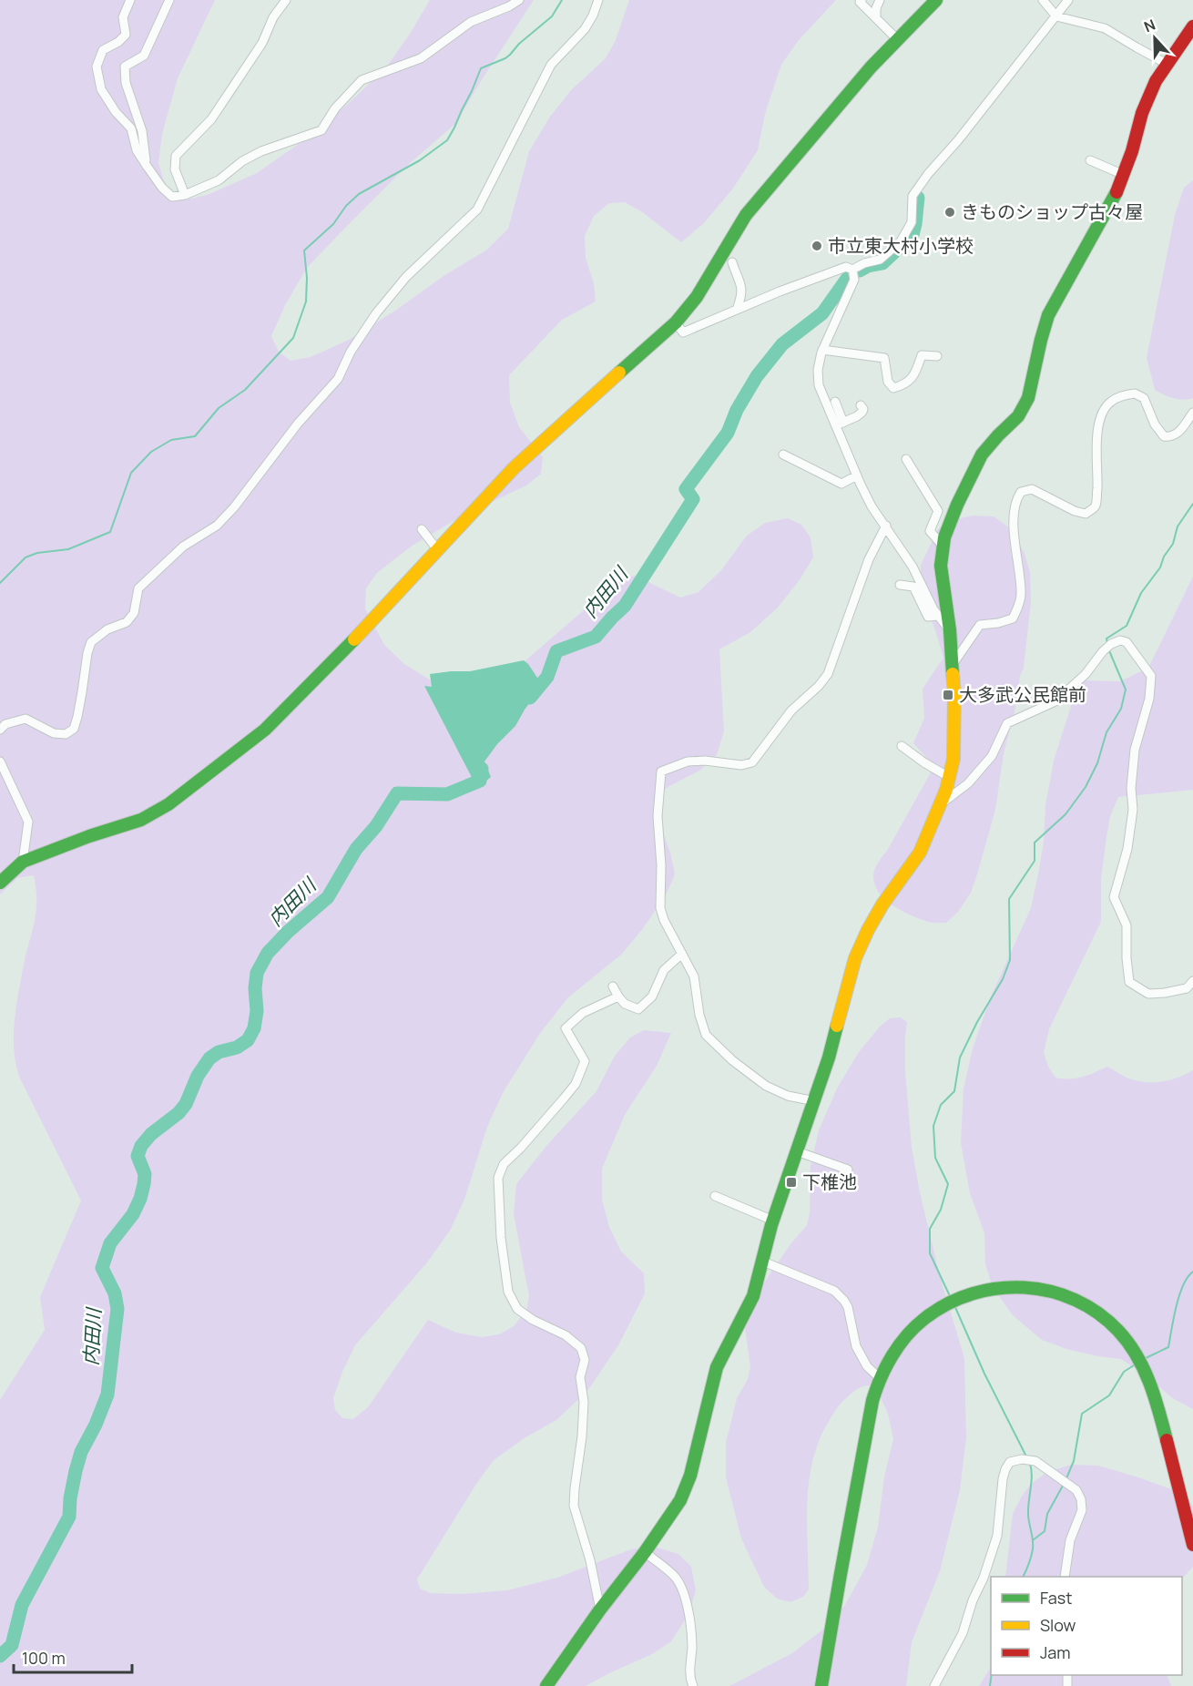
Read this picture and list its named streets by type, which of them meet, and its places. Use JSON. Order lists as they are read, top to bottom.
{
  "water": ["内田川"],
  "places": {
    "other": ["きものショップ古々屋", "市立東大村小学校"],
    "transit": ["大多武公民館前", "下椎池"]
  },
  "legend": ["Fast", "Slow", "Jam"],
  "scale_bar": "100 m",
  "north": "top"
}
